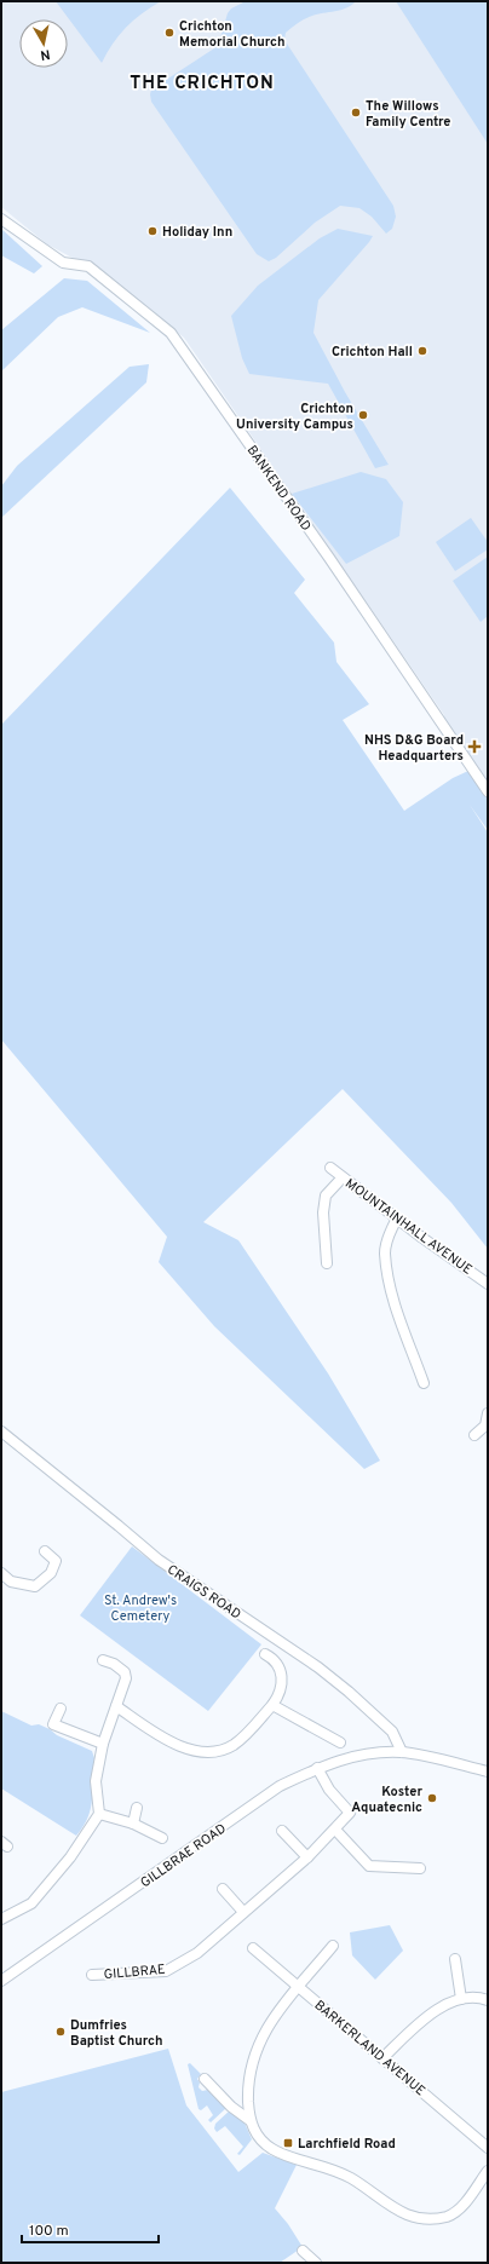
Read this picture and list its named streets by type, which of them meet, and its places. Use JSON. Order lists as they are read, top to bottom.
{
  "streets": {
    "street": [
      "BANKEND ROAD",
      "MOUNTAINHALL AVENUE",
      "CRAIGS ROAD",
      "GILLBRAE ROAD",
      "GILLBRAE",
      "BARKERLAND AVENUE"
    ]
  },
  "crossings": [
    ["CRAIGS ROAD", "GILLBRAE ROAD"],
    ["GILLBRAE ROAD", "GILLBRAE"]
  ],
  "districts": ["THE CRICHTON"],
  "parks": ["St. Andrew's Cemetery"],
  "places": {
    "other": [
      "Crichton Memorial Church",
      "The Willows Family Centre",
      "Holiday Inn",
      "Crichton Hall",
      "Crichton University Campus",
      "Koster Aquatecnic",
      "Dumfries Baptist Church"
    ],
    "health": ["NHS D&G Board Headquarters"],
    "transit": ["Larchfield Road"]
  },
  "scale_bar": "100 m",
  "north": "bottom"
}
